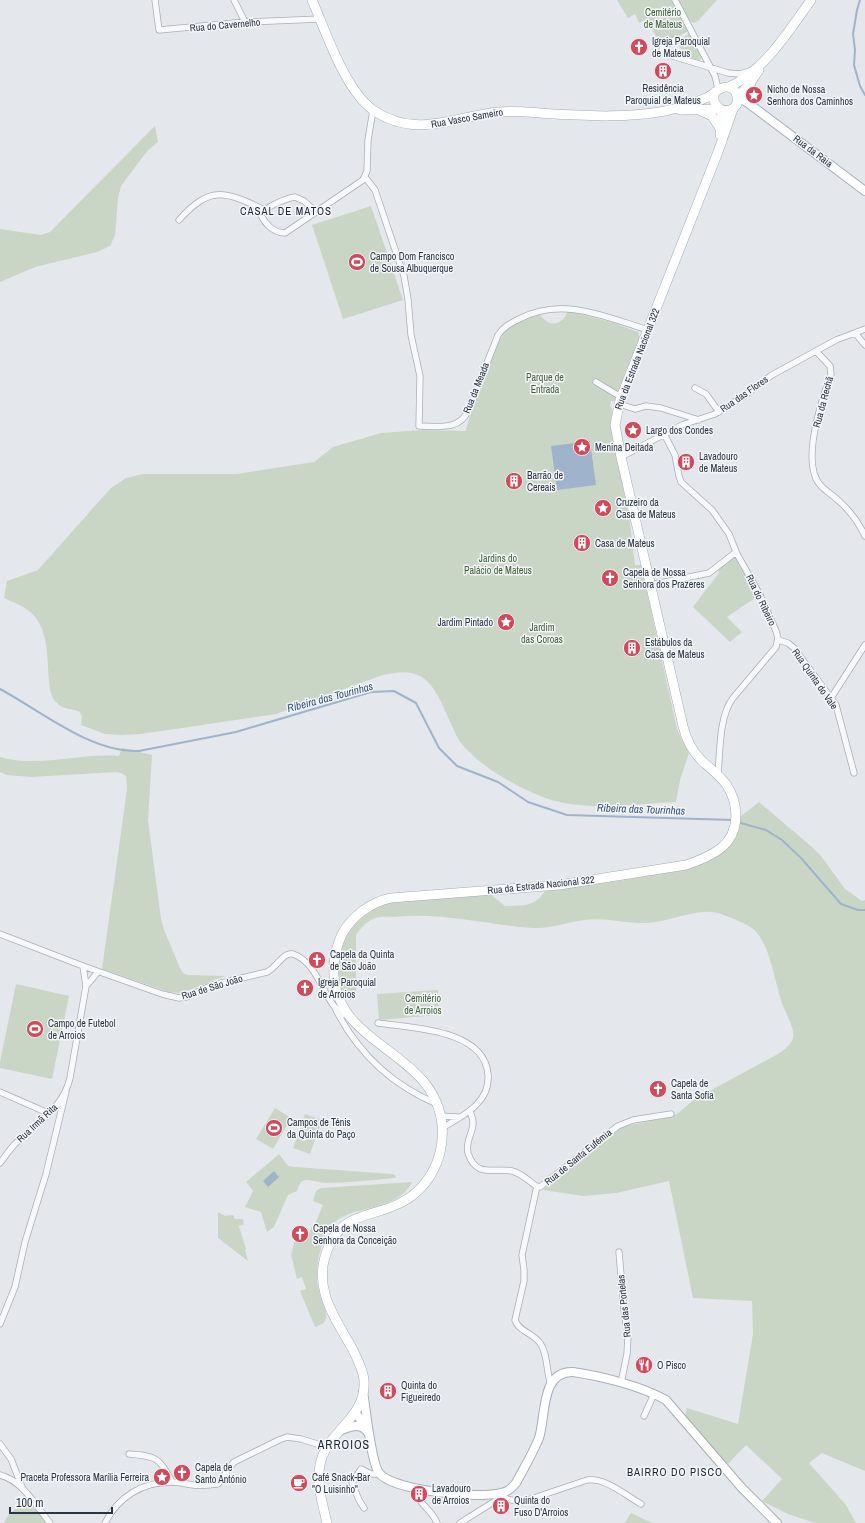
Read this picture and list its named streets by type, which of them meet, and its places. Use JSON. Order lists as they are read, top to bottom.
{
  "streets": {
    "main road": ["Rua Vasco Sameiro", "Rua da Estrada Nacional 322"],
    "street": [
      "Rua do Cavernelho",
      "Rua da Raia",
      "Rua da Meada",
      "Rua das Flores",
      "Rua da Rechã",
      "Rua do Ribeiro",
      "Rua Quinta do Vale",
      "Rua de São João",
      "Rua Irmã Rita",
      "Rua de Santa Eufémia",
      "Rua das Portelas"
    ]
  },
  "crossings": [
    ["Rua do Cavernelho", "Rua Vasco Sameiro"],
    ["Rua da Estrada Nacional 322", "Rua da Meada"],
    ["Rua da Estrada Nacional 322", "Rua das Flores"],
    ["Rua da Estrada Nacional 322", "Rua de São João"],
    ["Rua das Flores", "Rua da Rechã"],
    ["Rua das Flores", "Rua do Ribeiro"],
    ["Rua do Ribeiro", "Rua Quinta do Vale"]
  ],
  "districts": ["CASAL DE MATOS", "ARROIOS", "BAIRRO DO PISCO"],
  "water": ["Ribeira das Tourinhas"],
  "parks": [
    "Cemitério de Mateus",
    "Parque de Entrada",
    "Jardins do Palácio de Mateus",
    "Jardim das Coroas",
    "Cemitério de Arroios"
  ],
  "places": {
    "church": [
      "Igreja Paroquial de Mateus",
      "Capela de Nossa Senhora dos Prazeres",
      "Capela da Quinta de São João",
      "Igreja Paroquial de Arroios",
      "Capela de Santa Sofia",
      "Capela de Nossa Senhora da Conceição",
      "Capela de Santo António"
    ],
    "building": [
      "Residência Paroquial de Mateus",
      "Lavadouro de Mateus",
      "Barrão de Cereais",
      "Casa de Mateus",
      "Estábulos da Casa de Mateus",
      "Quinta do Figueiredo",
      "Lavadouro de Arroios",
      "Quinta do Fuso D'Arroios"
    ],
    "place": [
      "Nicho de Nossa Senhora dos Caminhos",
      "Largo dos Condes",
      "Menina Deitada",
      "Cruzeiro da Casa de Mateus",
      "Jardim Pintado",
      "Praceta Professora Marília Ferreira"
    ],
    "sports": ["Campo Dom Francisco de Sousa Albuquerque", "Campo de Futebol de Arroios", "Campos de Ténis da Quinta do Paço"],
    "restaurant": ["O Pisco"],
    "cafe": ["Café Snack-Bar \"O Luisinho\""]
  },
  "scale_bar": "100 m"
}
